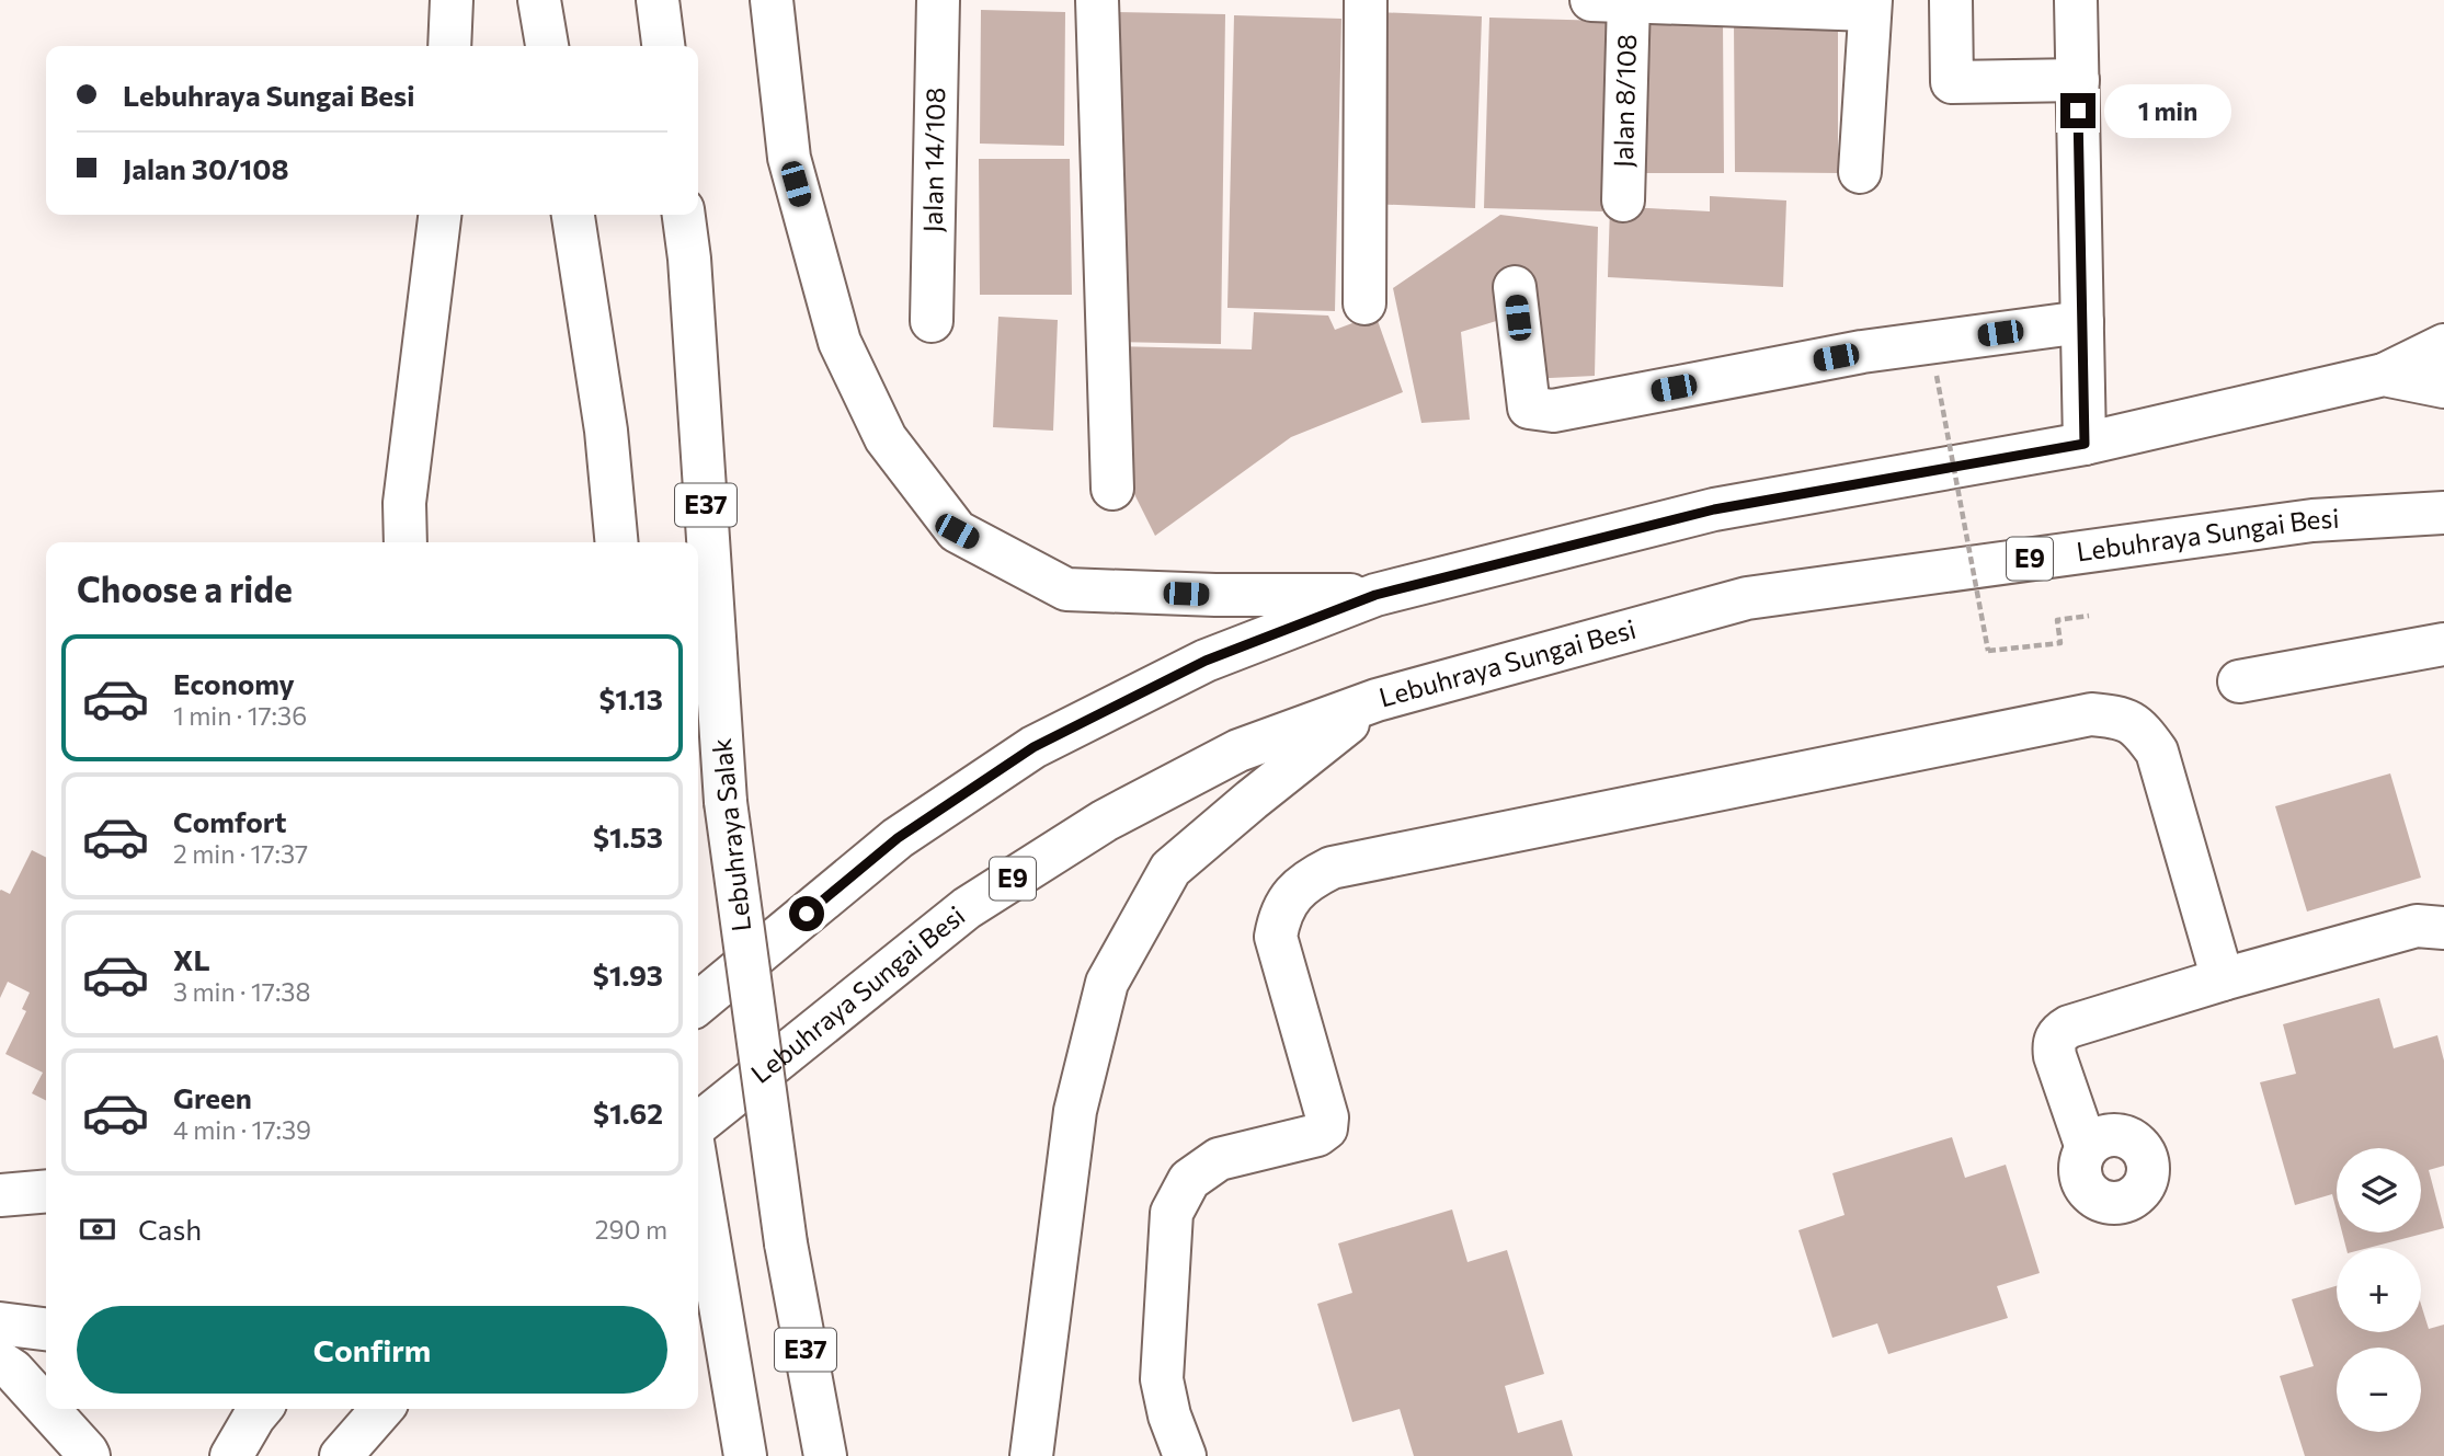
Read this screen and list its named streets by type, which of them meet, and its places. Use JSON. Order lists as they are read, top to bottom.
{
  "streets": {
    "main road": [
      "Jalan 8/108",
      "Jalan 14/108",
      "E37",
      "Lebuhraya Sungai Besi",
      "E9",
      "Lebuhraya Salak"
    ]
  },
  "page": {
    "banner": ["Lebuhraya Sungai Besi", "Jalan 30/108"],
    "bubble": "1 min",
    "heading": "Choose a ride",
    "list": [
      {
        "name": "Economy",
        "note": "1 min · 17:36",
        "value": "$1.13"
      },
      {
        "name": "Comfort",
        "note": "2 min · 17:37",
        "value": "$1.53"
      },
      {
        "name": "XL",
        "note": "3 min · 17:38",
        "value": "$1.93"
      },
      {
        "name": "Green",
        "note": "4 min · 17:39",
        "value": "$1.62"
      }
    ],
    "map_buttons": ["+", "−"],
    "pay": ["Cash", "290 m"],
    "buttons": "Confirm"
  }
}
